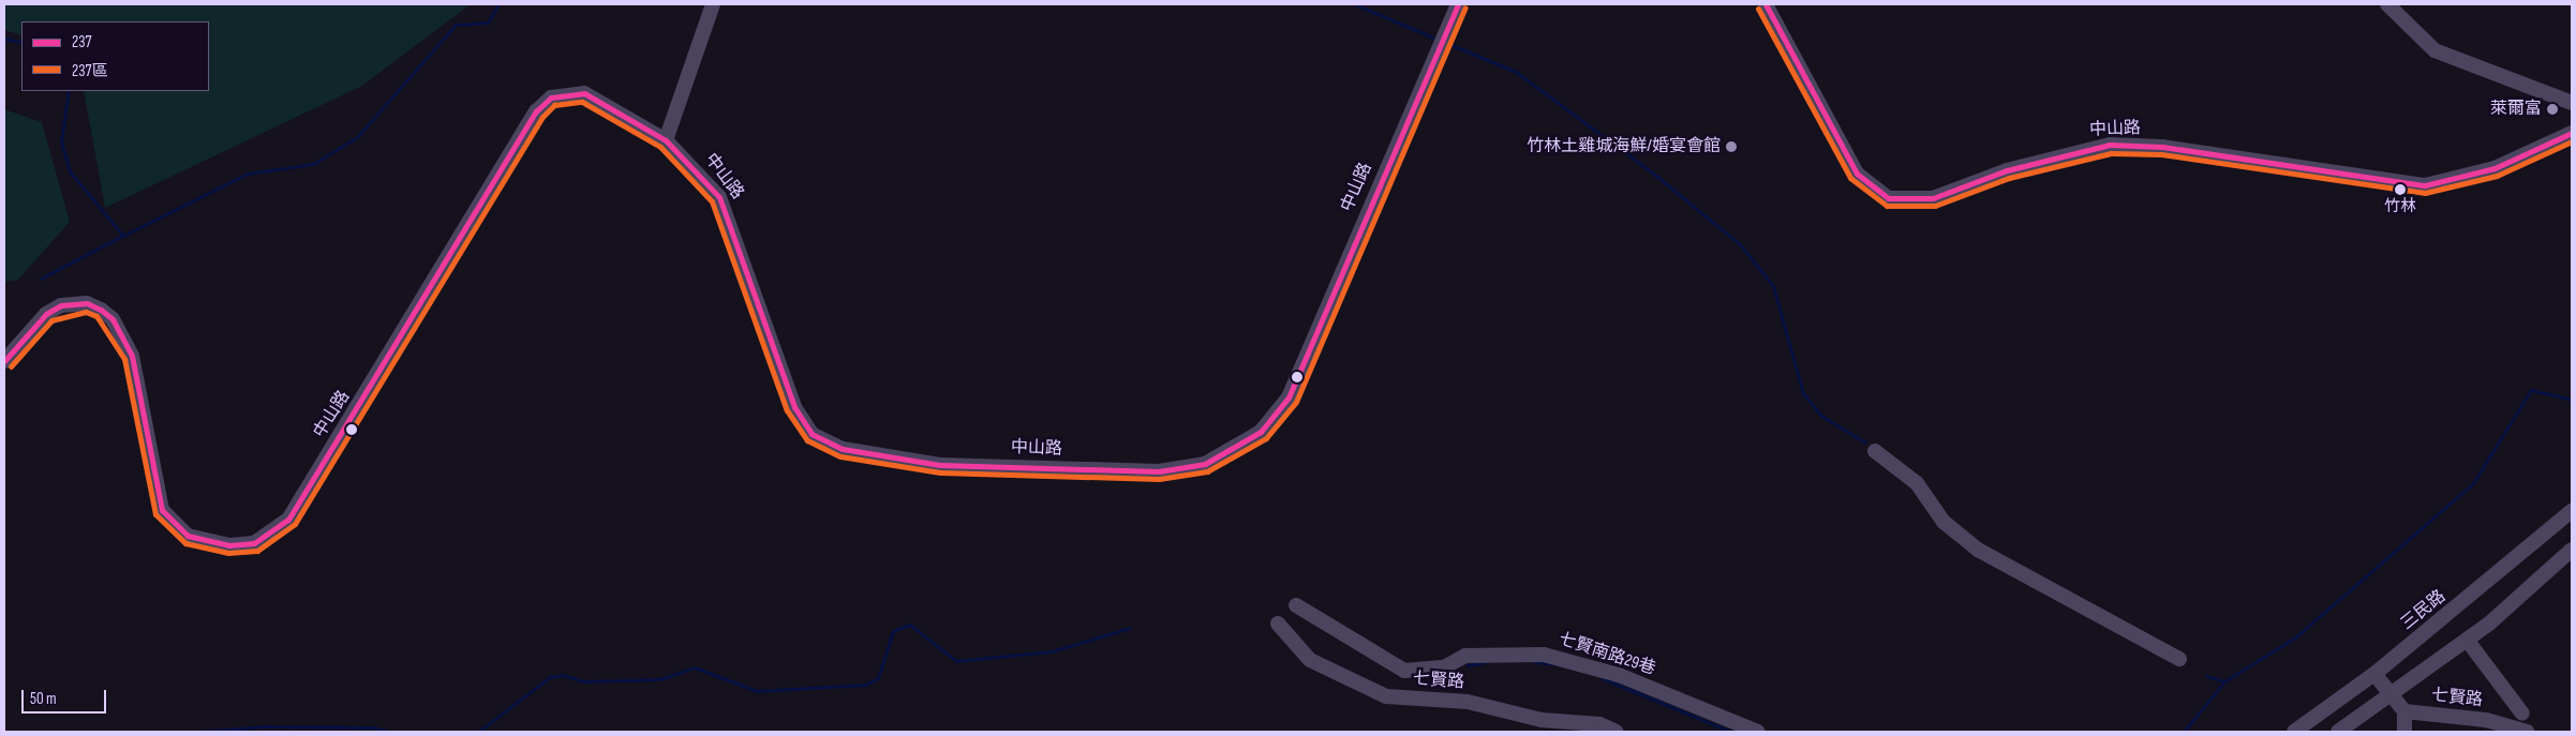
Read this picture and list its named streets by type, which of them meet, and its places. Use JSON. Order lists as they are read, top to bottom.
{
  "streets": {
    "street": [
      "中山路",
      "三民路",
      "七賢南路29巷",
      "七賢路"
    ]
  },
  "places": ["萊爾富", "竹林土雞城海鮮/婚宴會館", "竹林"],
  "lines": ["transit line 237", "transit line 237區"],
  "legend": ["237", "237區"],
  "scale_bar": "50 m"
}
